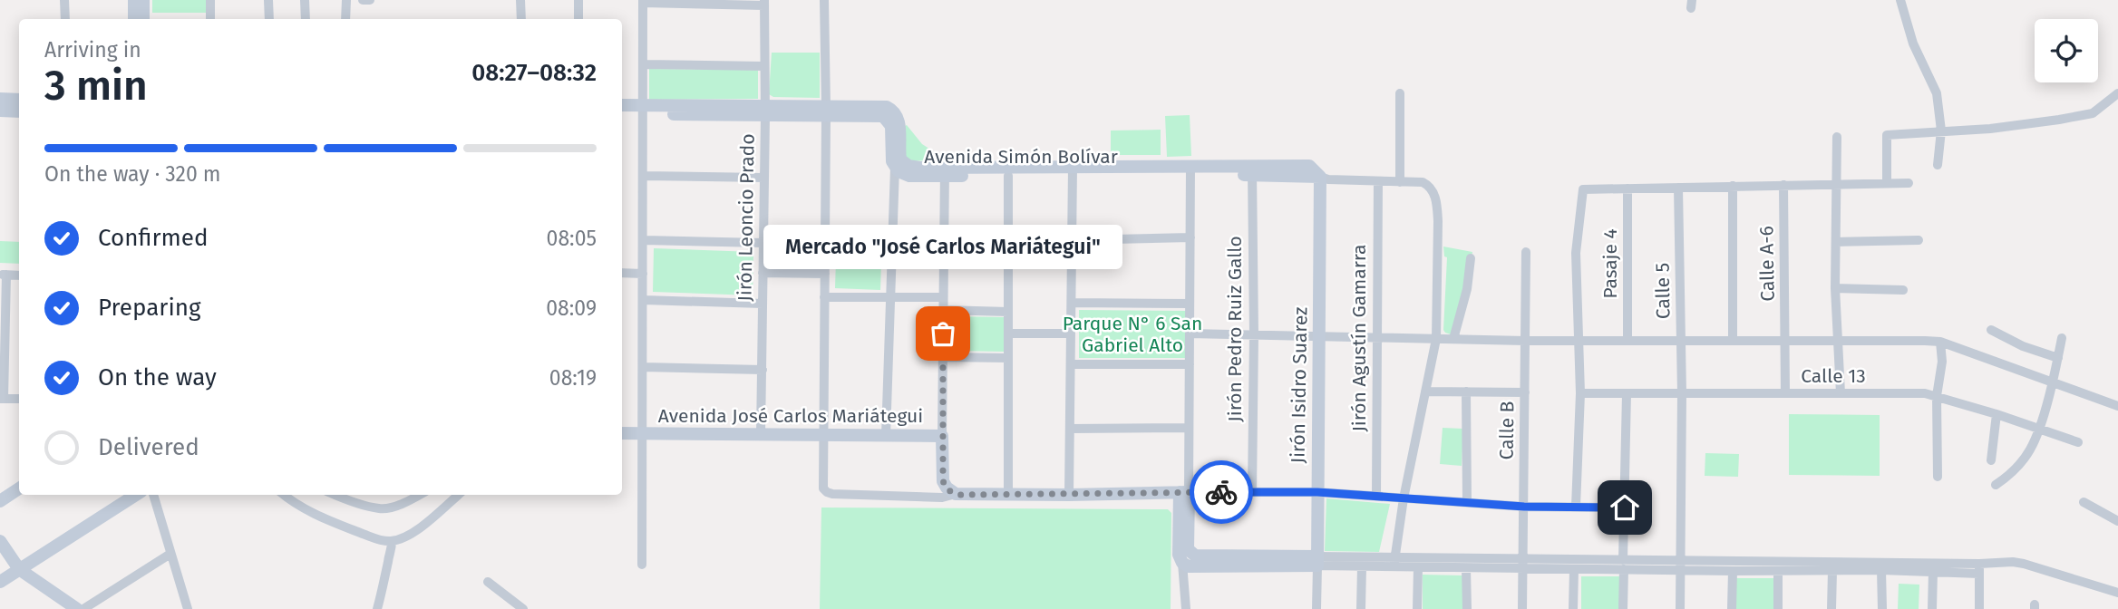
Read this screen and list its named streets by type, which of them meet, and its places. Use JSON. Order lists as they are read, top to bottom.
{
  "streets": {
    "street": [
      "Avenida Simón Bolívar",
      "Jirón Leoncio Prado",
      "Pasaje 4",
      "Calle A-6",
      "Calle 5",
      "Jirón Pedro Ruiz Gallo",
      "Jirón Agustín Gamarra",
      "Calle 13",
      "Jirón Isidro Suarez",
      "Avenida José Carlos Mariátegui",
      "Calle B"
    ]
  },
  "crossings": [
    ["Avenida Simón Bolívar", "Jirón Pedro Ruiz Gallo"],
    ["Avenida Simón Bolívar", "Jirón Agustín Gamarra"],
    ["Avenida Simón Bolívar", "Jirón Isidro Suarez"],
    ["Jirón Leoncio Prado", "Avenida José Carlos Mariátegui"],
    ["Calle A-6", "Calle 13"],
    ["Calle 5", "Calle 13"]
  ],
  "parks": ["Parque N° 6 San Gabriel Alto"],
  "places": ["Mercado \"José Carlos Mariátegui\""],
  "page": {
    "heading": ["3 min", "Arriving in", "08:27–08:32"],
    "bar": "On the way · 320 m",
    "list": [
      ["Confirmed", "08:05"],
      ["Preparing", "08:09"],
      ["On the way", "08:19"],
      "Delivered"
    ],
    "bubble": "Mercado \"José Carlos Mariátegui\""
  }
}
